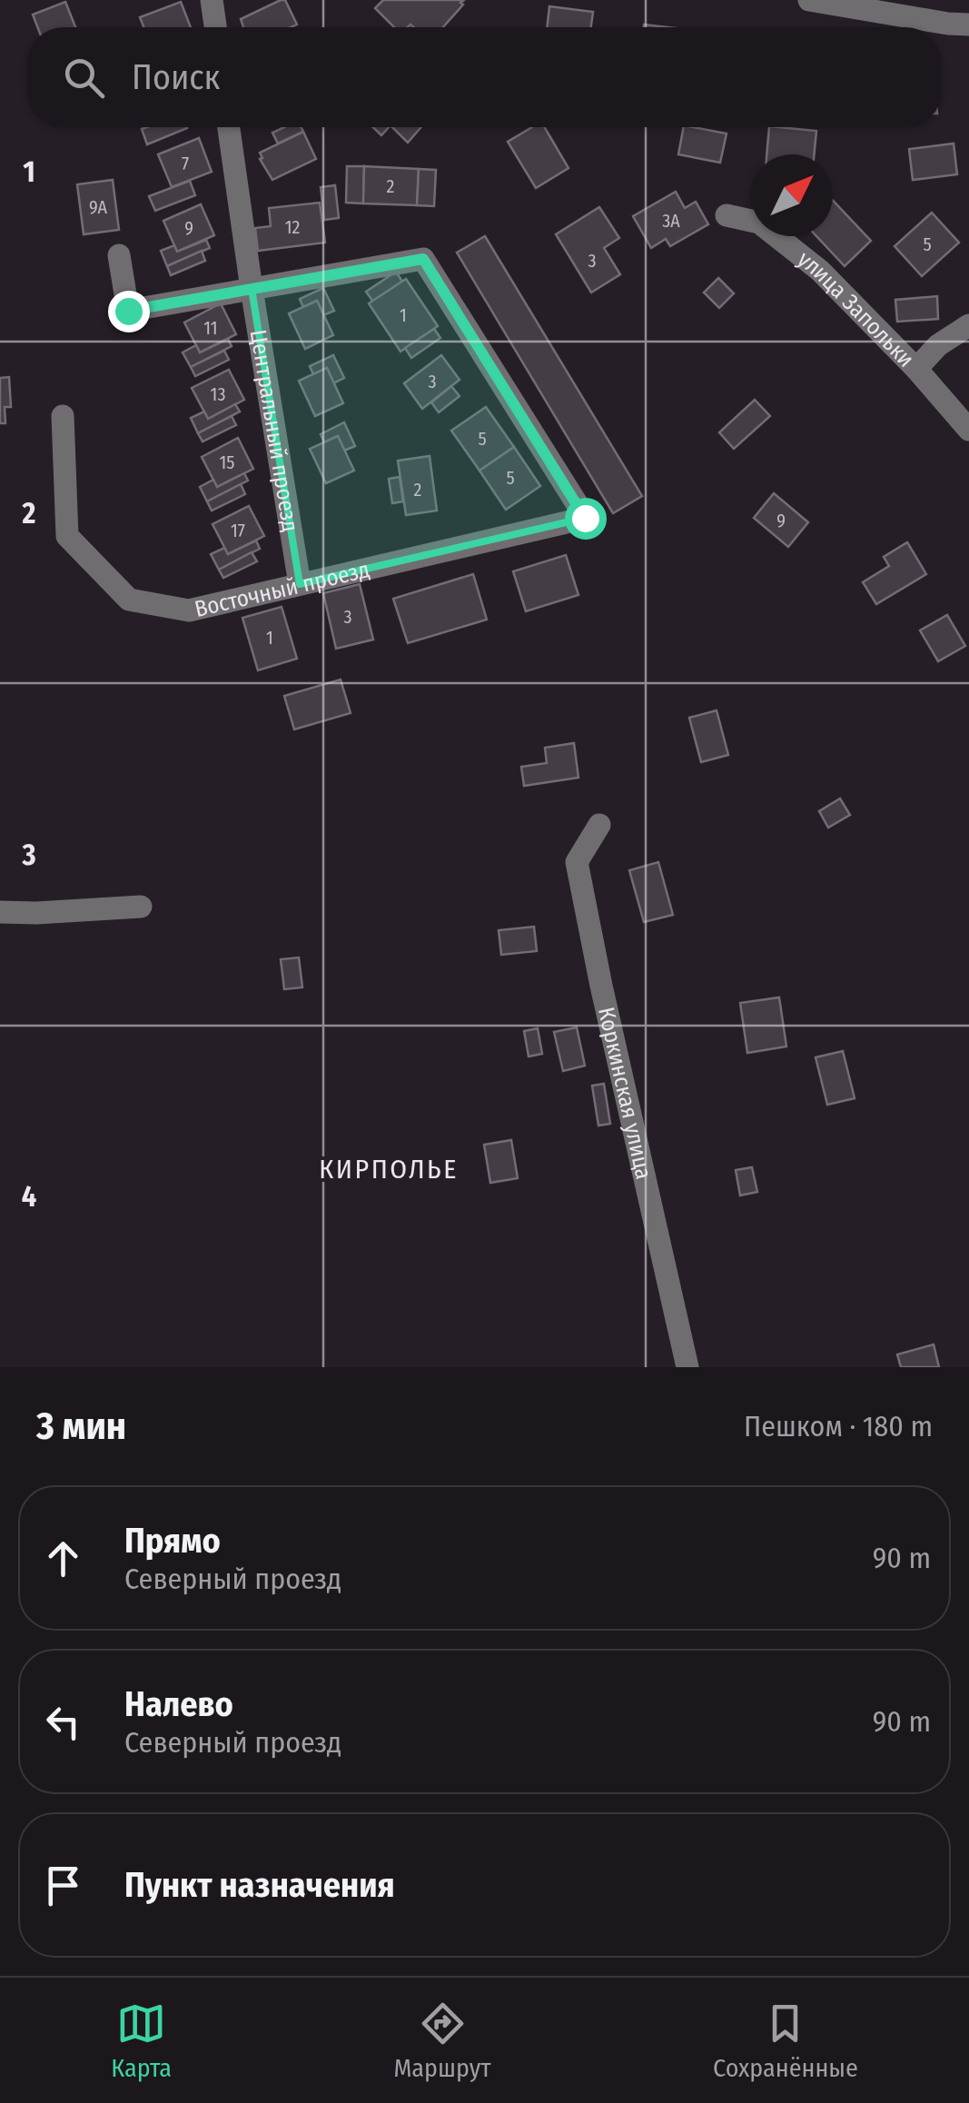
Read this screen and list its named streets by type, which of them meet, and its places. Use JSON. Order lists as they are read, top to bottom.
{
  "streets": {
    "street": [
      "улица Запольки",
      "Центральный проезд",
      "Восточный проезд",
      "Коркинская улица"
    ]
  },
  "crossings": [
    ["Центральный проезд", "Восточный проезд"]
  ],
  "districts": ["КИРПОЛЬЕ"],
  "house_numbers": [
    "7",
    "2",
    "9А",
    "3А",
    "12",
    "9",
    "5",
    "3",
    "1",
    "11",
    "3",
    "13",
    "5",
    "15",
    "5",
    "2",
    "9",
    "17",
    "3",
    "1"
  ],
  "north": "top right",
  "page": {
    "search": "Поиск",
    "heading": ["3 мин", "Пешком · 180 m"],
    "list": [
      ["Прямо", "Северный проезд", "90 m"],
      ["Налево", "Северный проезд", "90 m"],
      "Пункт назначения"
    ],
    "nav": ["Карта", "Маршрут", "Сохранённые"]
  },
  "grid": {
    "rows": [
      "1",
      "2",
      "3",
      "4"
    ]
  }
}
